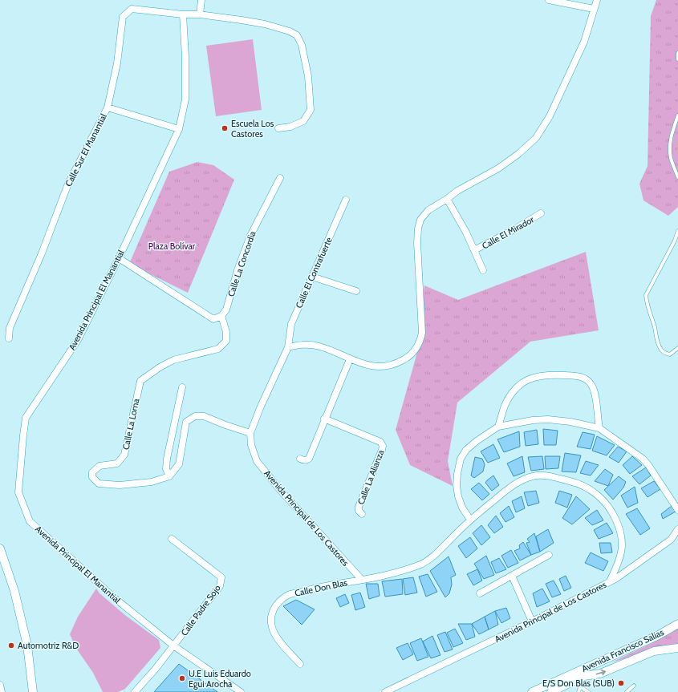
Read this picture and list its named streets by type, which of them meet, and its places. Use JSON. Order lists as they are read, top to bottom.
{
  "streets": {
    "street": [
      "Calle Sur El Manantial",
      "Calle El Mirador",
      "Calle La Concordia",
      "Calle El Contrafuerte",
      "Avenida Principal El Manantial",
      "Calle La Loma",
      "Calle La Alianza",
      "Avenida Principal de Los Castores",
      "Calle Don Blas",
      "Calle Padre Sojo",
      "Avenida Francisco Salias"
    ]
  },
  "crossings": [
    ["Calle Sur El Manantial", "Avenida Principal El Manantial"],
    ["Calle La Concordia", "Calle La Loma"],
    ["Calle El Contrafuerte", "Avenida Principal de Los Castores"],
    ["Avenida Principal El Manantial", "Calle Padre Sojo"],
    ["Avenida Principal de Los Castores", "Calle Don Blas"]
  ],
  "parks": ["Plaza Bolívar"],
  "places": [
    "Escuela Los Castores",
    "Automotriz R&D",
    "U.E Luis Eduardo Egui Arocha",
    "E/S Don Blas (SUB)"
  ]
}
